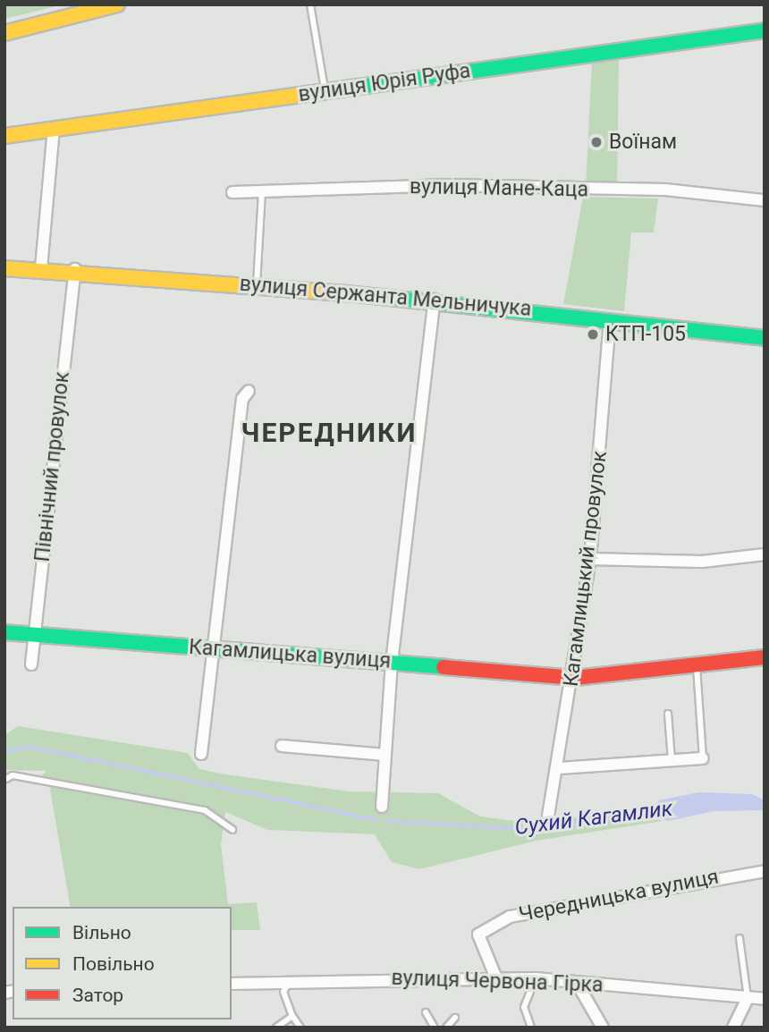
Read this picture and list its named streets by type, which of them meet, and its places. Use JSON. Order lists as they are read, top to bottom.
{
  "streets": {
    "street": [
      "вулиця Юрія Руфа",
      "вулиця Мане-Каца",
      "вулиця Сержанта Мельничука",
      "Північний провулок",
      "Кагамлицький провулок",
      "Кагамлицька вулиця",
      "Чередницька вулиця",
      "вулиця Червона Гірка"
    ]
  },
  "crossings": [
    ["вулиця Сержанта Мельничука", "Північний провулок"],
    ["вулиця Сержанта Мельничука", "Кагамлицький провулок"],
    ["Північний провулок", "Кагамлицька вулиця"],
    ["Кагамлицький провулок", "Кагамлицька вулиця"],
    ["Чередницька вулиця", "вулиця Червона Гірка"]
  ],
  "districts": ["ЧЕРЕДНИКИ"],
  "water": ["Сухий Кагамлик"],
  "places": ["Воїнам", "КТП-105"],
  "legend": ["Вільно", "Повільно", "Затор"]
}
